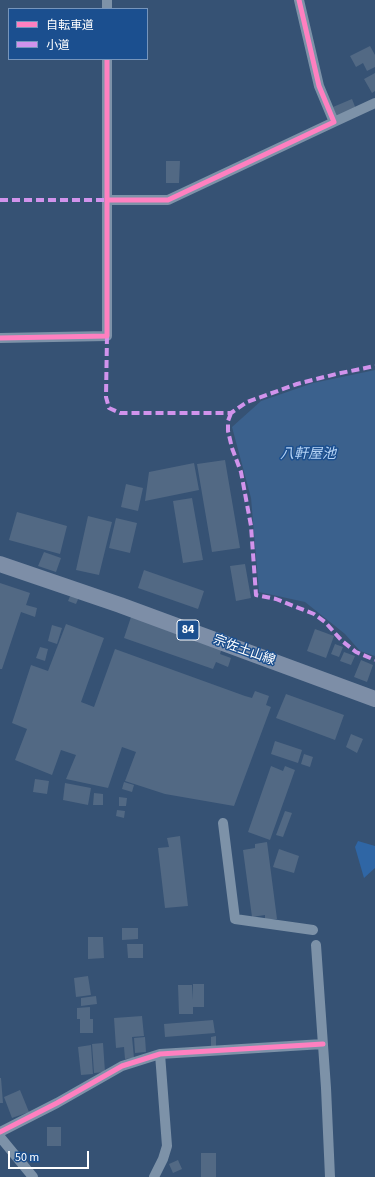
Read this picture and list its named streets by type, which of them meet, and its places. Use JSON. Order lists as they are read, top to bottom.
{
  "streets": {
    "main road": ["84", "宗佐土山線"]
  },
  "water": ["八軒屋池"],
  "legend": ["自転車道", "小道"],
  "scale_bar": "50 m"
}
